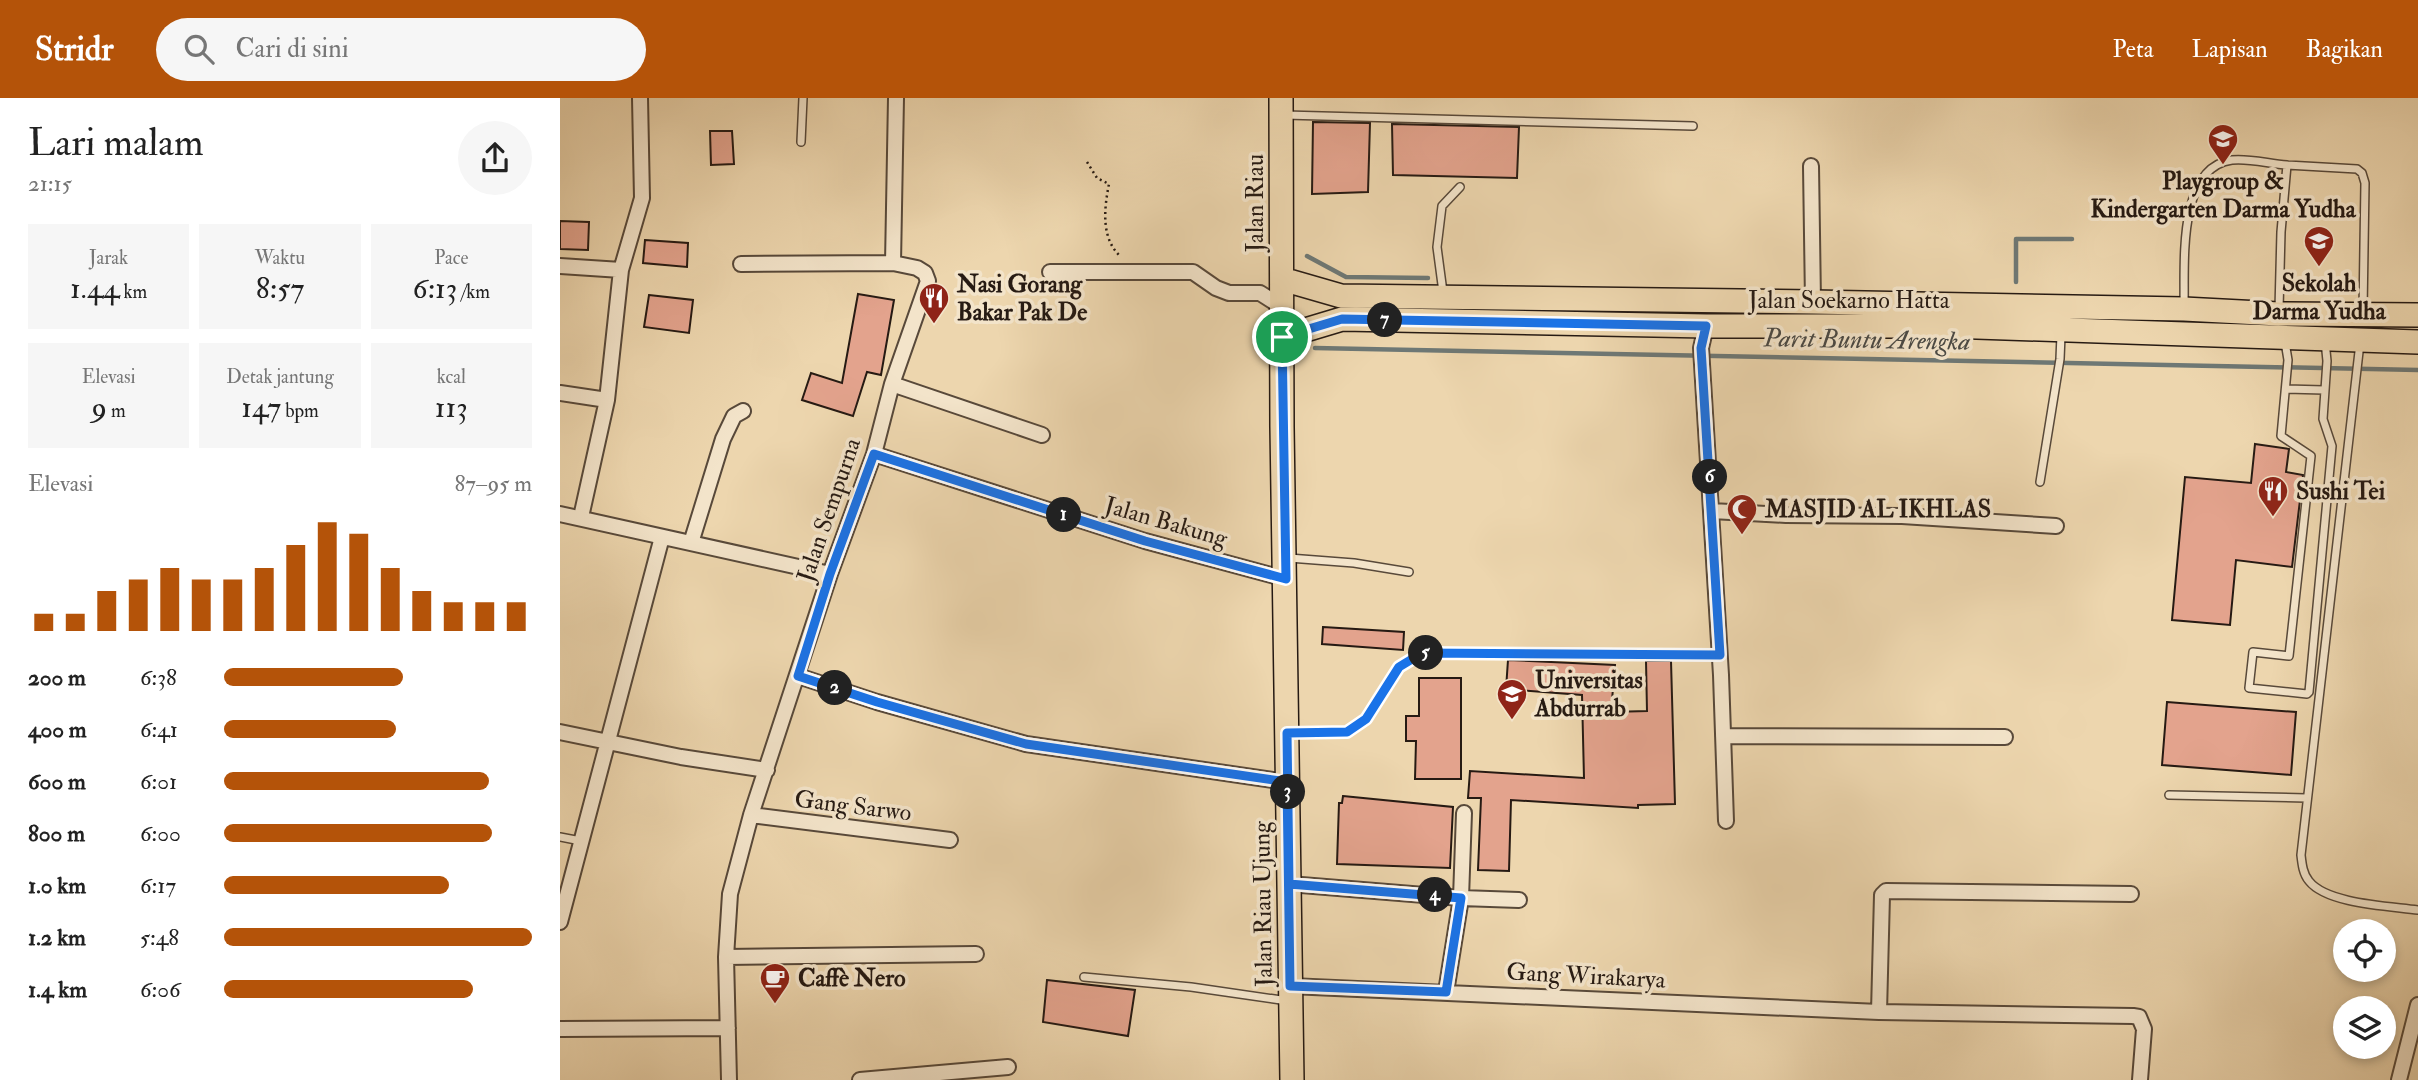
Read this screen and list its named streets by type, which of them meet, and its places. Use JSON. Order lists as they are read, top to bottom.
{
  "streets": {
    "main road": ["Jalan Riau", "Jalan Soekarno Hatta", "Jalan Riau Ujung"],
    "street": [
      "Jalan Sempurna",
      "Jalan Bakung",
      "Gang Sarwo",
      "Gang Wirakarya"
    ]
  },
  "crossings": [
    ["Jalan Riau", "Jalan Soekarno Hatta"],
    ["Jalan Riau", "Jalan Riau Ujung"],
    ["Jalan Soekarno Hatta", "Jalan Riau Ujung"],
    ["Jalan Sempurna", "Jalan Bakung"],
    ["Jalan Sempurna", "Gang Sarwo"],
    ["Jalan Bakung", "Jalan Riau Ujung"],
    ["Jalan Riau Ujung", "Gang Wirakarya"]
  ],
  "water": ["Parit Buntu Arengka"],
  "places": {
    "school or university": ["Playgroup & Kindergarten Darma Yudha", "Sekolah Darma Yudha", "Universitas Abdurrab"],
    "restaurant": ["Nasi Gorang Bakar Pak De", "Sushi Tei"],
    "mosque": ["MASJID AL IKHLAS"],
    "cafe": ["Caffè Nero"]
  },
  "page": {
    "header": "Stridr",
    "search": "Cari di sini",
    "nav": ["Peta", "Lapisan", "Bagikan"],
    "heading": ["Lari malam", "21:15"],
    "stats": [
      ["Jarak", "1.44 km"],
      ["Waktu", "8:57"],
      ["Pace", "6:13 /km"],
      ["Elevasi", "9 m"],
      ["Detak jantung", "147 bpm"],
      ["kcal", "113"]
    ],
    "pins": [
      "7",
      "6",
      "1",
      "5",
      "2",
      "3",
      "4"
    ],
    "chart": ["Elevasi", "87–95 m"],
    "list": [
      {
        "name": "200 m",
        "note": "6:38"
      },
      {
        "name": "400 m",
        "note": "6:41"
      },
      {
        "name": "600 m",
        "note": "6:01"
      },
      {
        "name": "800 m",
        "note": "6:00"
      },
      {
        "name": "1.0 km",
        "note": "6:17"
      },
      {
        "name": "1.2 km",
        "note": "5:48"
      },
      {
        "name": "1.4 km",
        "note": "6:06"
      }
    ]
  }
}
